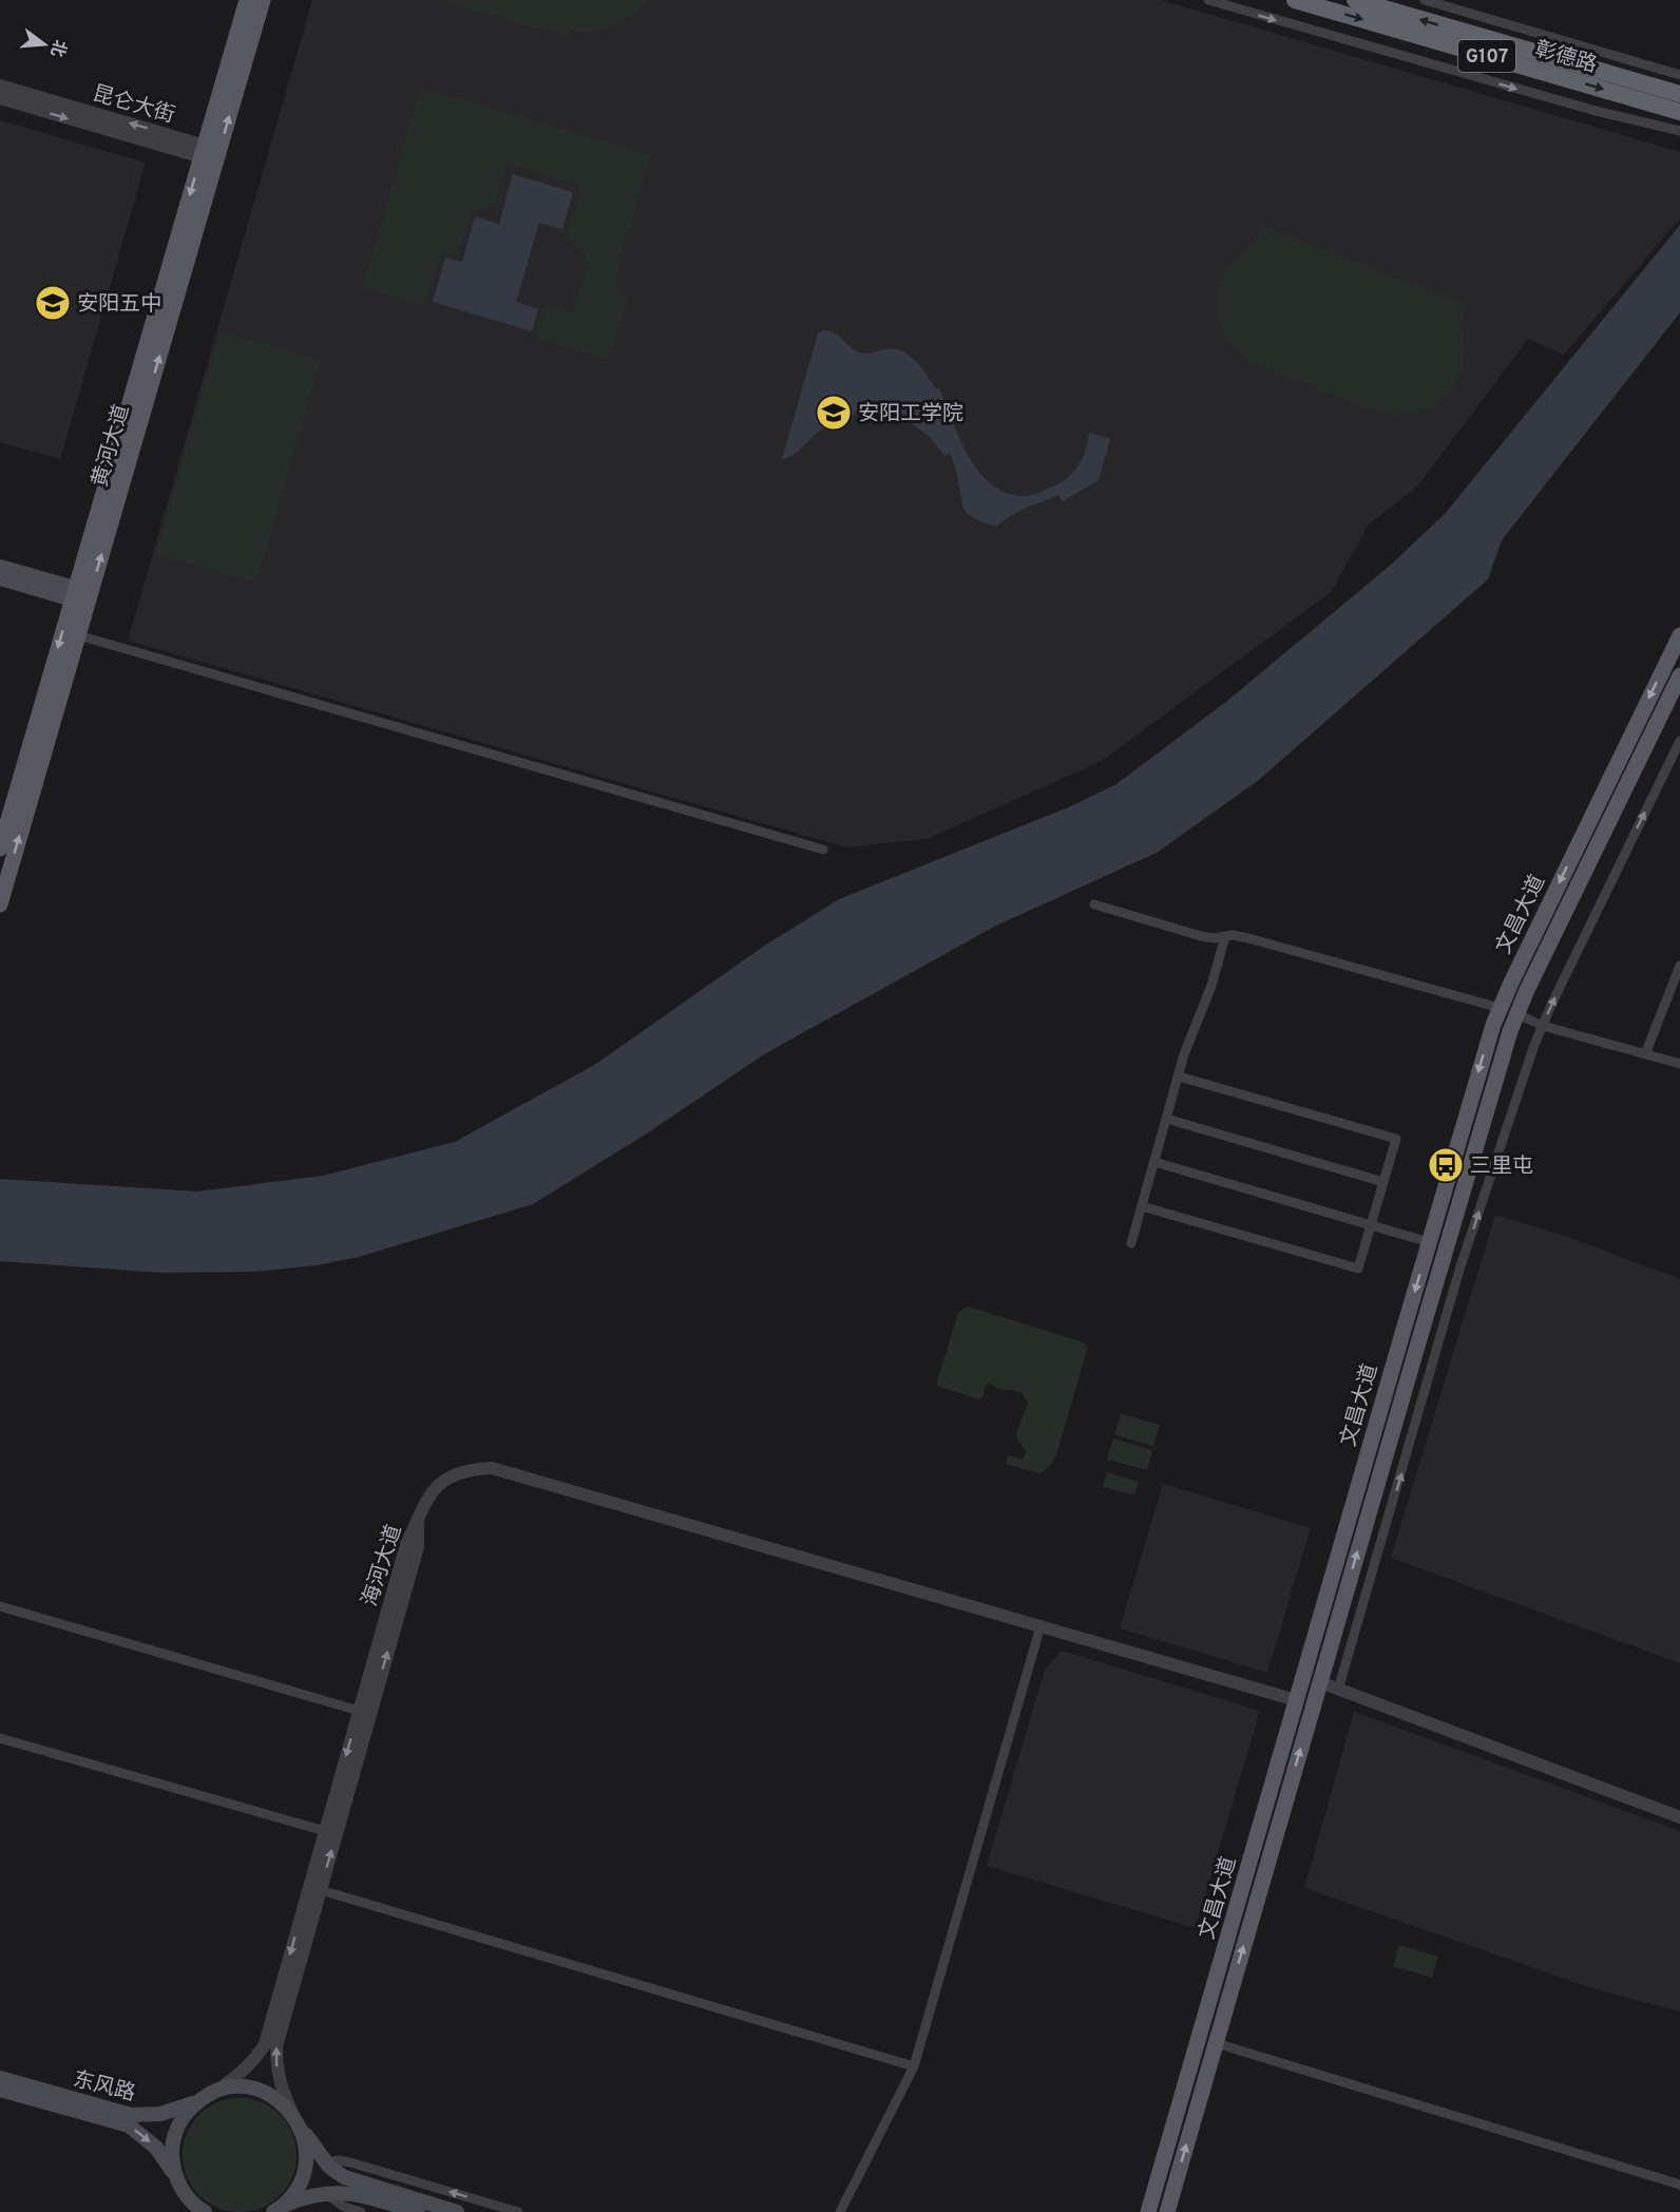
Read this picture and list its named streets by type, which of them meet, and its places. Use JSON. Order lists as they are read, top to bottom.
{
  "streets": {
    "highway": ["G107", "彰德路"],
    "main road": ["黄河大道", "文昌大道", "东风路"],
    "street": ["昆仑大街", "海河大道"]
  },
  "crossings": [
    ["昆仑大街", "黄河大道"]
  ],
  "places": {
    "school or university": ["安阳五中", "安阳工学院"],
    "bus stop": ["三里屯"]
  },
  "north": "right"
}
